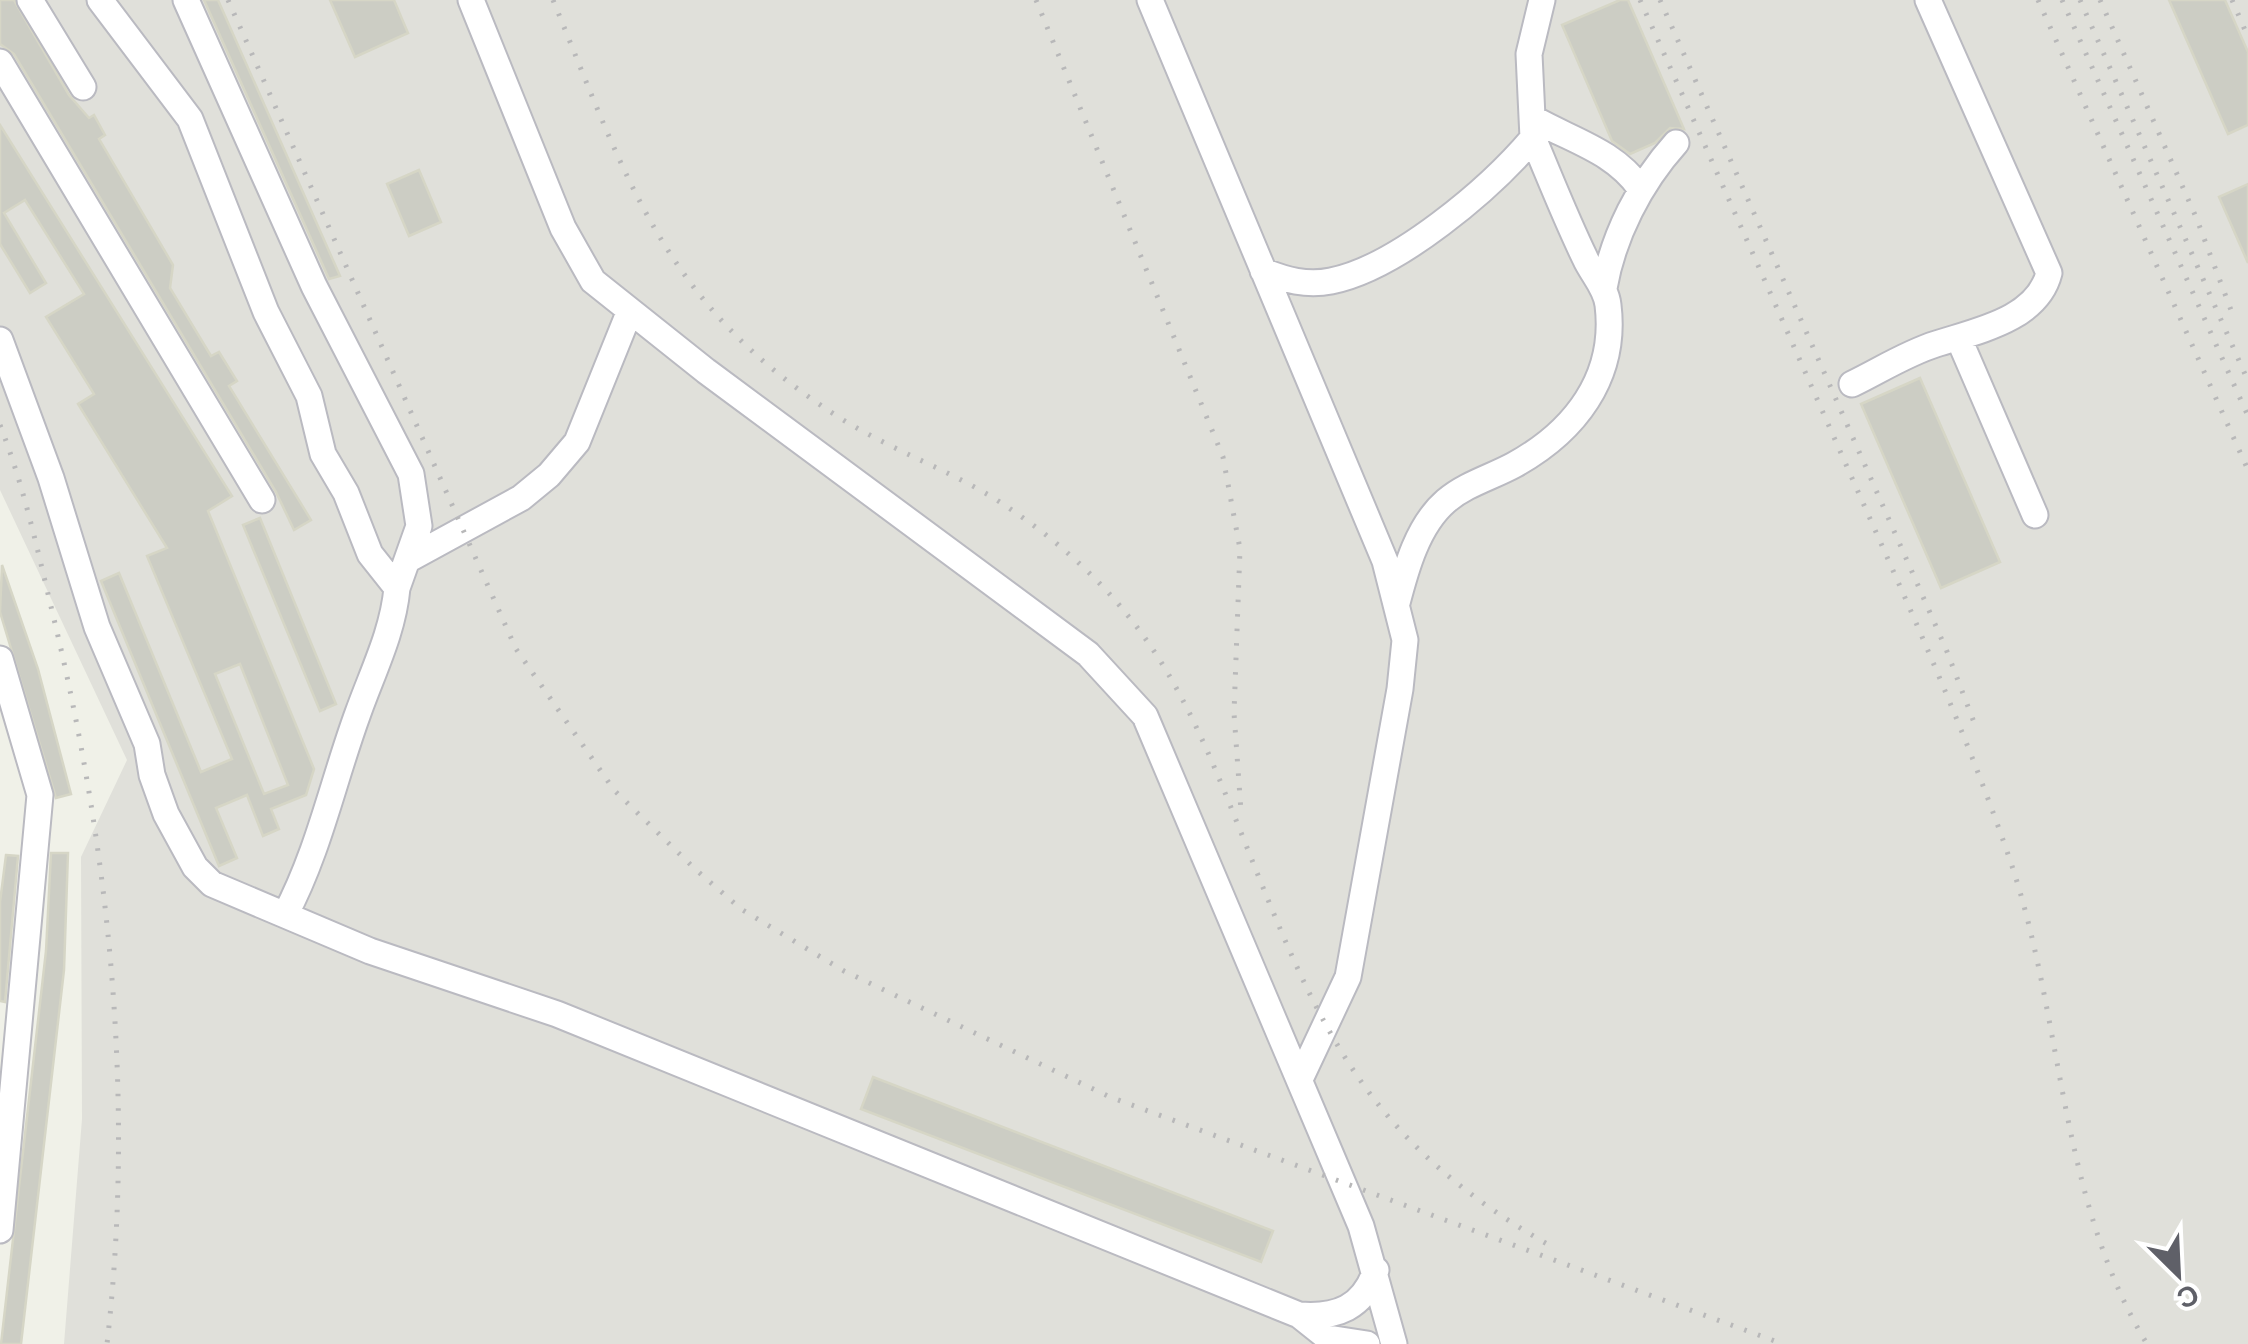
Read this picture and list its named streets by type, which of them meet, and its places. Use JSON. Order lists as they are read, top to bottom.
{
  "north": "bottom right"
}
